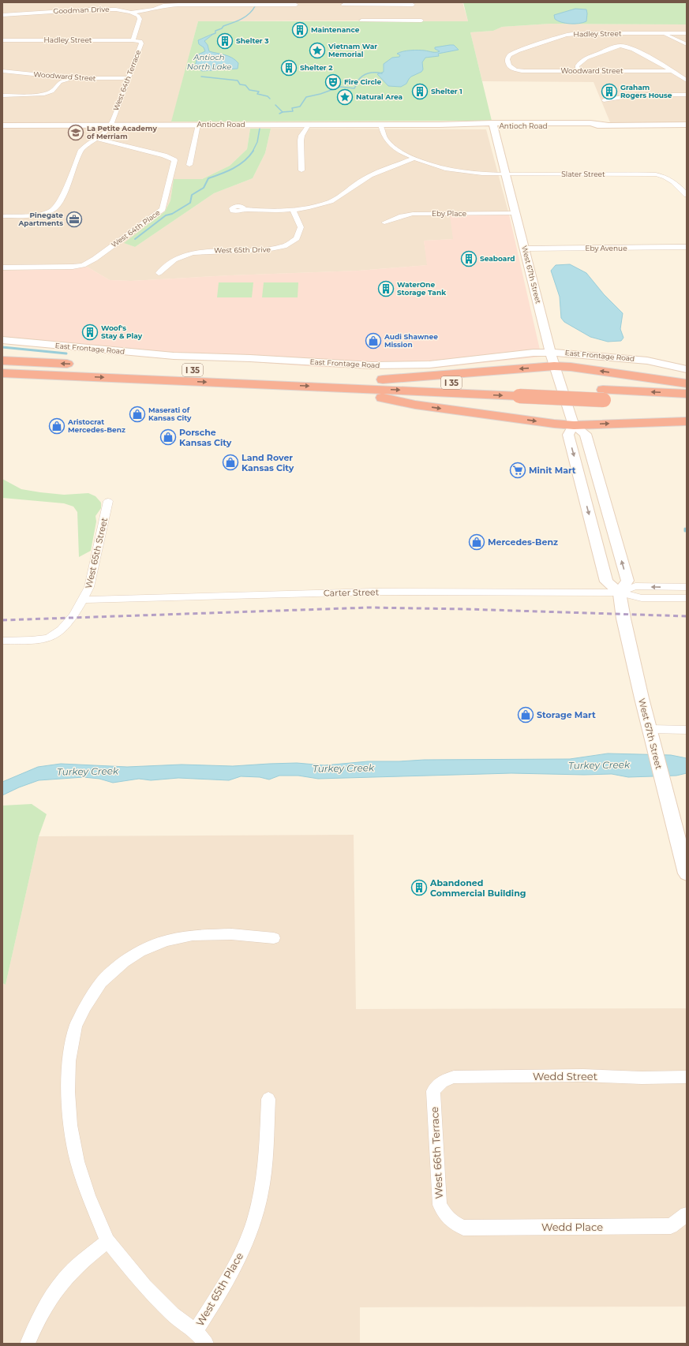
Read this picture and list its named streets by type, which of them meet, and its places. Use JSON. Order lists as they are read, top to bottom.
{
  "streets": {
    "highway": ["I 35"],
    "street": [
      "Goodman Drive",
      "Hadley Street",
      "Woodward Street",
      "West 64th Terrace",
      "Antioch Road",
      "Slater Street",
      "Eby Place",
      "West 64th Place",
      "Eby Avenue",
      "West 65th Drive",
      "West 67th Street",
      "East Frontage Road",
      "West 65th Street",
      "Carter Street",
      "Wedd Street",
      "West 66th Terrace",
      "Wedd Place",
      "West 65th Place"
    ]
  },
  "crossings": [
    ["Goodman Drive", "West 64th Terrace"],
    ["Hadley Street", "Woodward Street"],
    ["Hadley Street", "West 64th Terrace"],
    ["Woodward Street", "West 64th Terrace"],
    ["West 64th Terrace", "Antioch Road"],
    ["West 64th Terrace", "West 64th Place"],
    ["Antioch Road", "West 67th Street"],
    ["Slater Street", "West 67th Street"],
    ["Eby Place", "West 67th Street"],
    ["Eby Avenue", "West 67th Street"],
    ["West 67th Street", "East Frontage Road"],
    ["West 67th Street", "Carter Street"],
    ["West 65th Street", "Carter Street"],
    ["Wedd Street", "West 66th Terrace"],
    ["West 66th Terrace", "Wedd Place"]
  ],
  "water": ["Antioch North Lake", "Turkey Creek"],
  "places": {
    "building": [
      "Maintenance",
      "Shelter 3",
      "Shelter 2",
      "Shelter 1",
      "Graham Rogers House",
      "Seaboard",
      "WaterOne Storage Tank",
      "Woof's Stay & Play",
      "Abandoned Commercial Building"
    ],
    "place": ["Vietnam War Memorial", "Natural Area"],
    "theatre": ["Fire Circle"],
    "school or university": ["La Petite Academy of Merriam"],
    "office": ["Pinegate Apartments"],
    "shop": [
      "Audi Shawnee Mission",
      "Maserati of Kansas City",
      "Aristocrat Mercedes-Benz",
      "Porsche Kansas City",
      "Land Rover Kansas City",
      "Mercedes-Benz",
      "Storage Mart"
    ],
    "supermarket": ["Minit Mart"]
  }
}
